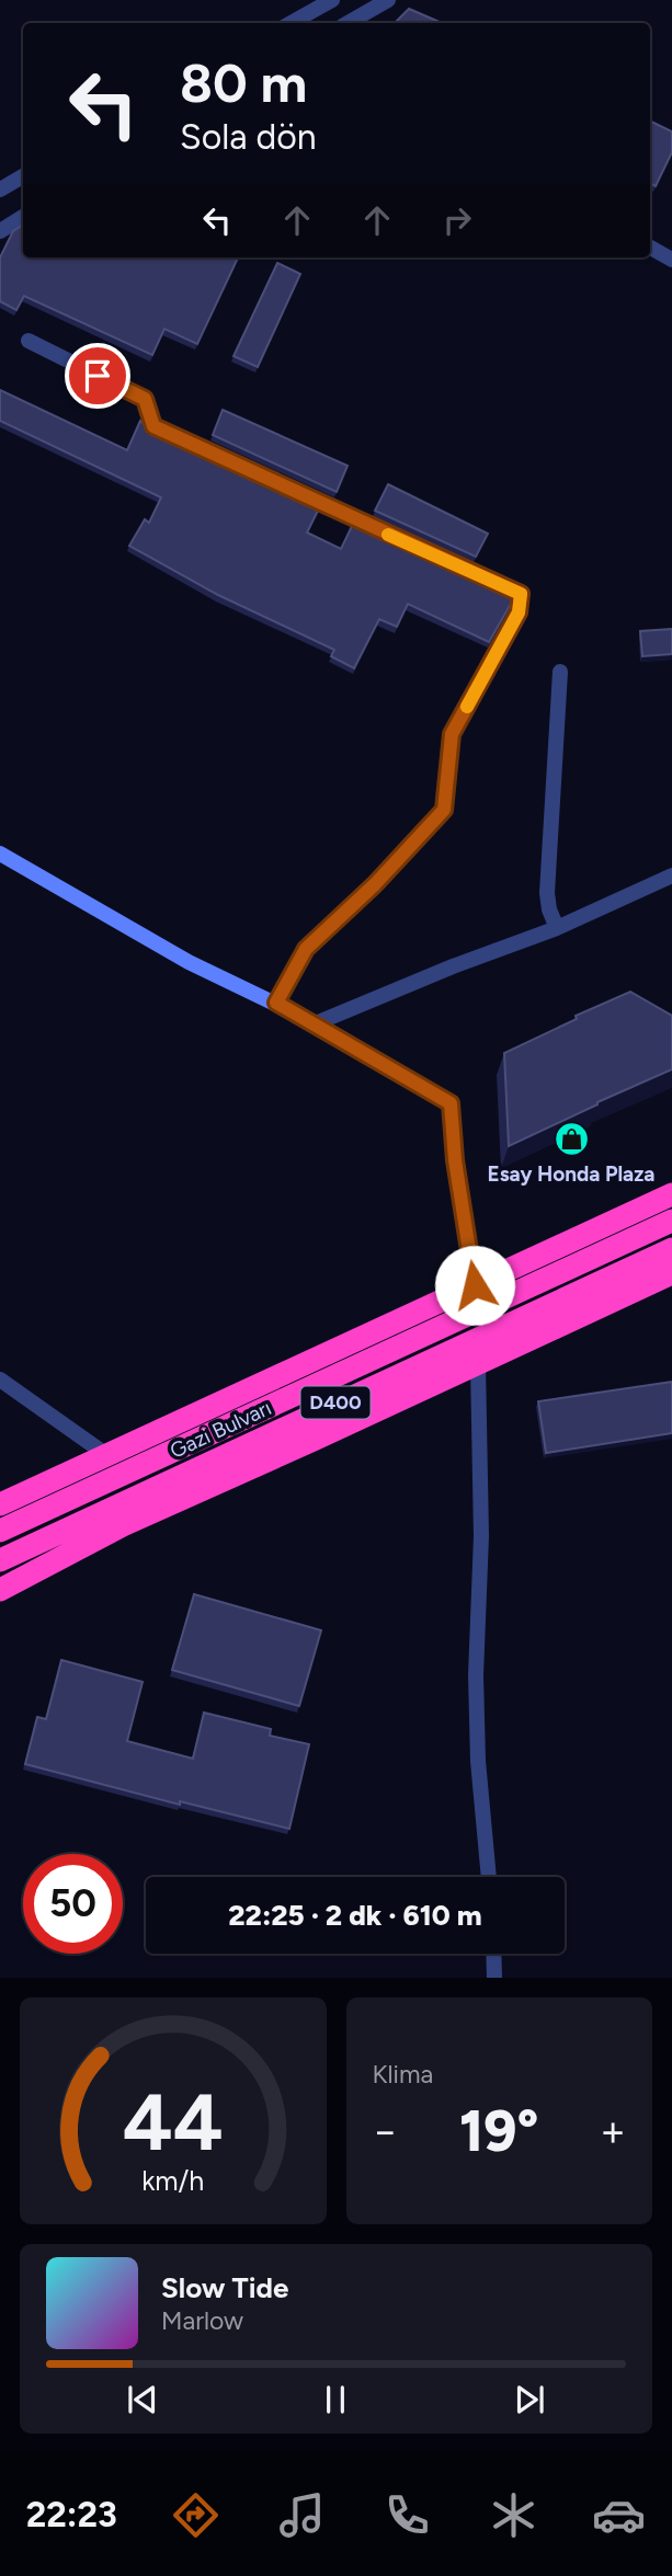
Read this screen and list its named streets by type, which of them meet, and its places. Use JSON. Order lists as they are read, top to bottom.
{
  "streets": {
    "highway": ["D400", "Gazi Bulvarı"]
  },
  "places": {
    "shop": ["Esay Honda Plaza"]
  },
  "page": {
    "turn": ["80 m", "Sola dön"],
    "limit": "50",
    "trip": "22:25 · 2 dk · 610 m",
    "tile": "Klima",
    "heat": ["−", "19°", "+"],
    "song": ["Slow Tide", "Marlow"],
    "tabs": "22:23",
    "gauge": ["44", "km/h"]
  }
}
